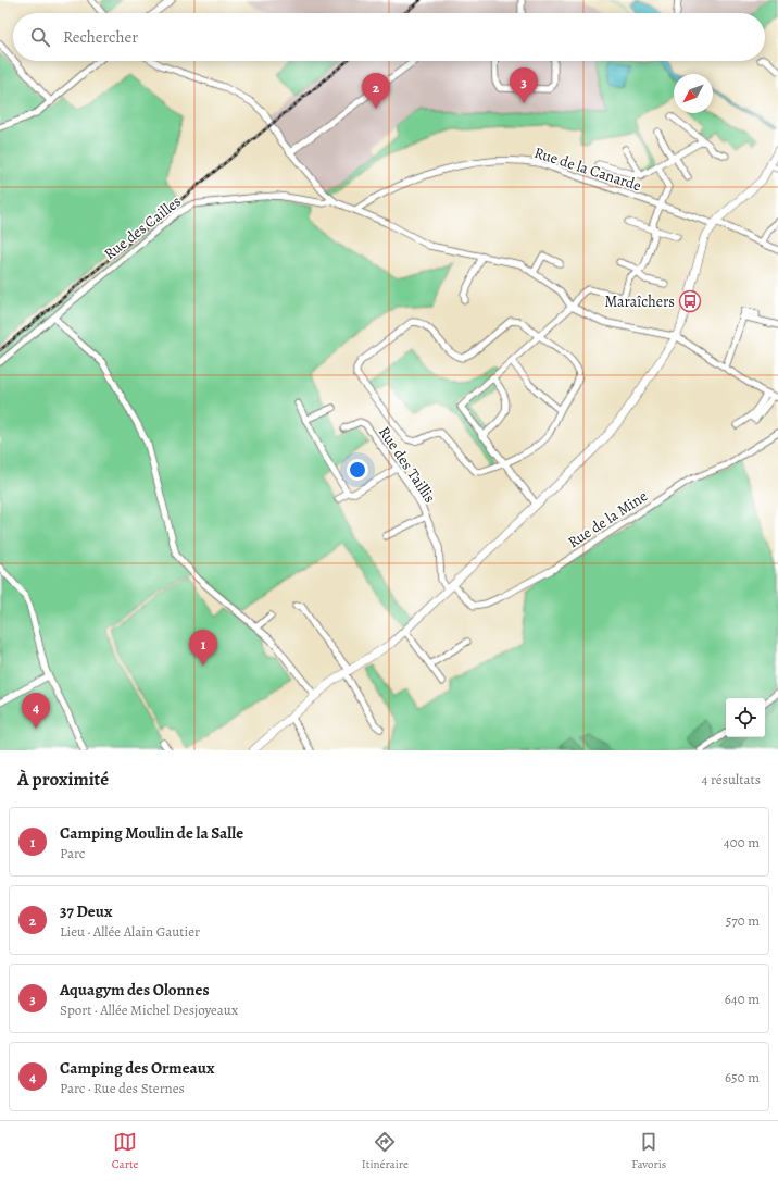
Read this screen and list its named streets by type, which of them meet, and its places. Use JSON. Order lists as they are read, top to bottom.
{
  "streets": {
    "street": [
      "Rue de la Canarde",
      "Rue des Cailles",
      "Rue des Taillis",
      "Rue de la Mine"
    ]
  },
  "crossings": [
    ["Rue des Taillis", "Rue de la Mine"]
  ],
  "places": {
    "bus stop": ["Maraîchers"]
  },
  "north": "bottom left",
  "page": {
    "search": "Rechercher",
    "pins": [
      "3",
      "2",
      "1",
      "4"
    ],
    "heading": ["À proximité", "4 résultats"],
    "list": [
      {
        "mark": "1",
        "name": "Camping Moulin de la Salle",
        "note": "Parc",
        "value": "400 m"
      },
      {
        "mark": "2",
        "name": "37 Deux",
        "note": "Lieu · Allée Alain Gautier",
        "value": "570 m"
      },
      {
        "mark": "3",
        "name": "Aquagym des Olonnes",
        "note": "Sport · Allée Michel Desjoyeaux",
        "value": "640 m"
      },
      {
        "mark": "4",
        "name": "Camping des Ormeaux",
        "note": "Parc · Rue des Sternes",
        "value": "650 m"
      }
    ],
    "nav": ["Carte", "Itinéraire", "Favoris"]
  }
}
